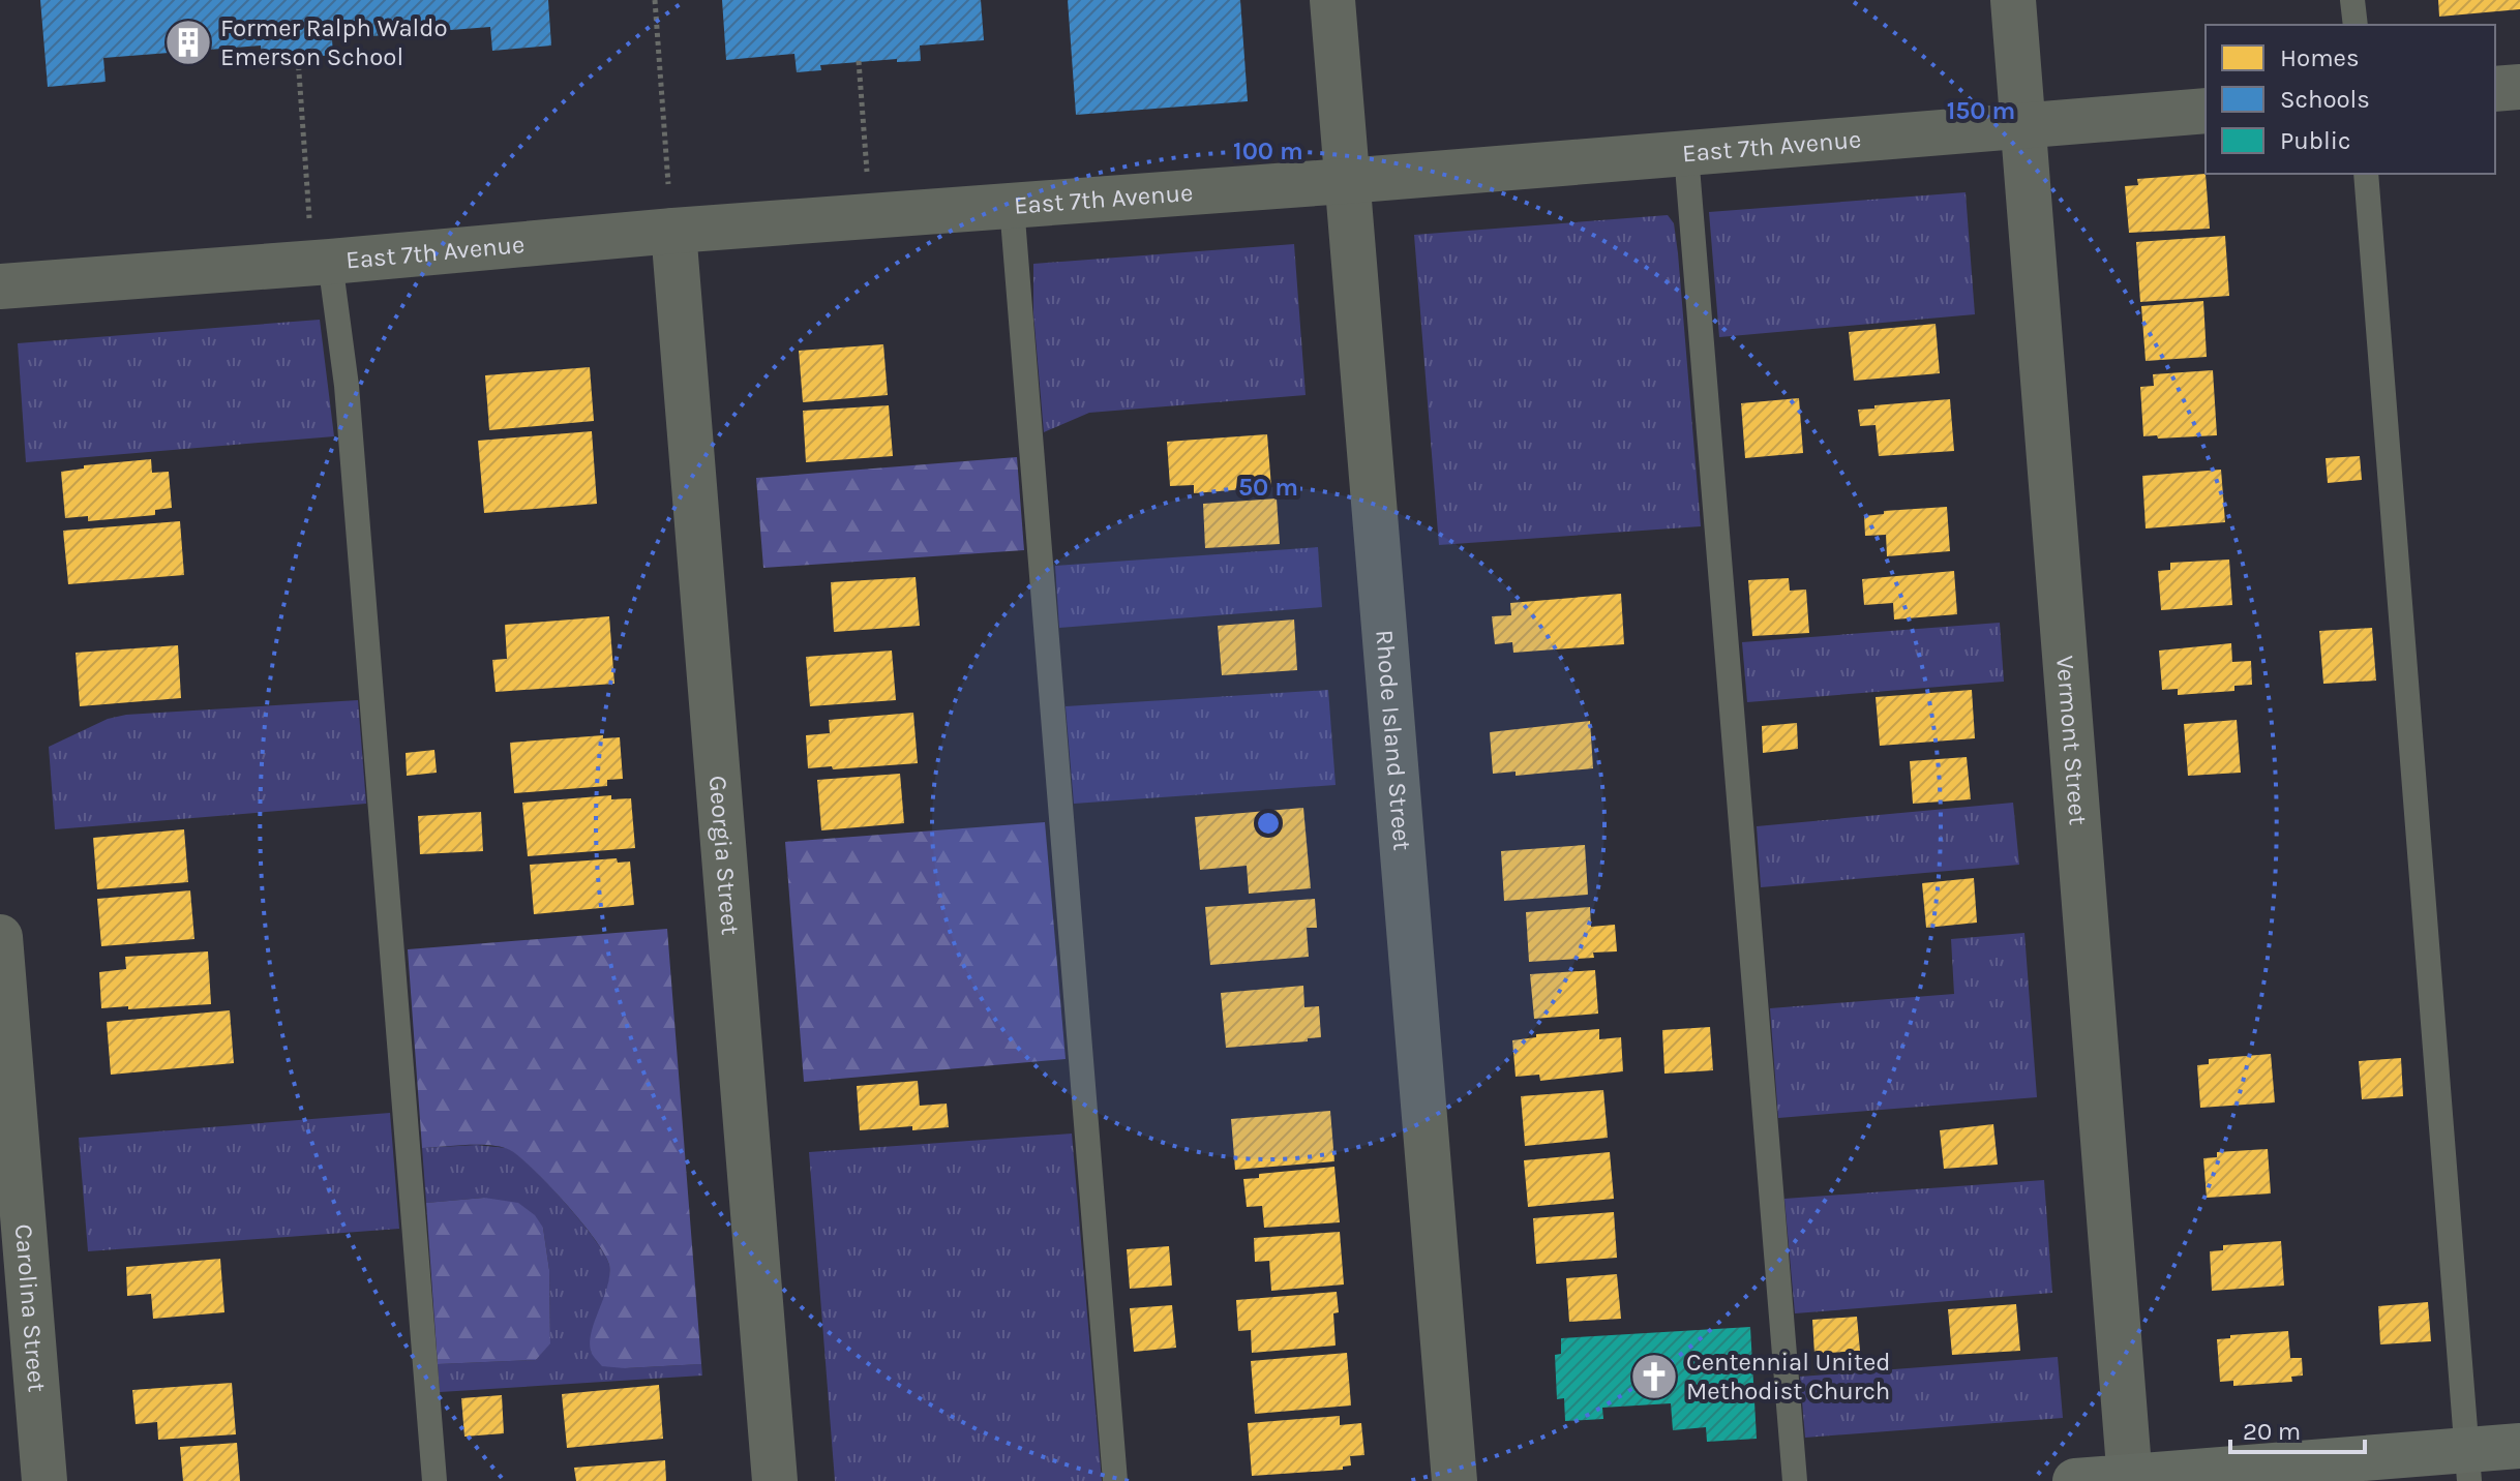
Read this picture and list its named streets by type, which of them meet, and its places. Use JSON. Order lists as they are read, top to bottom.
{
  "streets": {
    "street": [
      "East 7th Avenue",
      "Rhode Island Street",
      "Vermont Street",
      "Georgia Street",
      "Carolina Street"
    ]
  },
  "crossings": [
    ["East 7th Avenue", "Rhode Island Street"],
    ["East 7th Avenue", "Vermont Street"],
    ["East 7th Avenue", "Georgia Street"]
  ],
  "places": {
    "building": ["Former Ralph Waldo Emerson School"],
    "church": ["Centennial United Methodist Church"]
  },
  "legend": ["Homes", "Schools", "Public"],
  "scale_bar": "20 m",
  "rings": ["150 m", "100 m", "50 m"]
}
